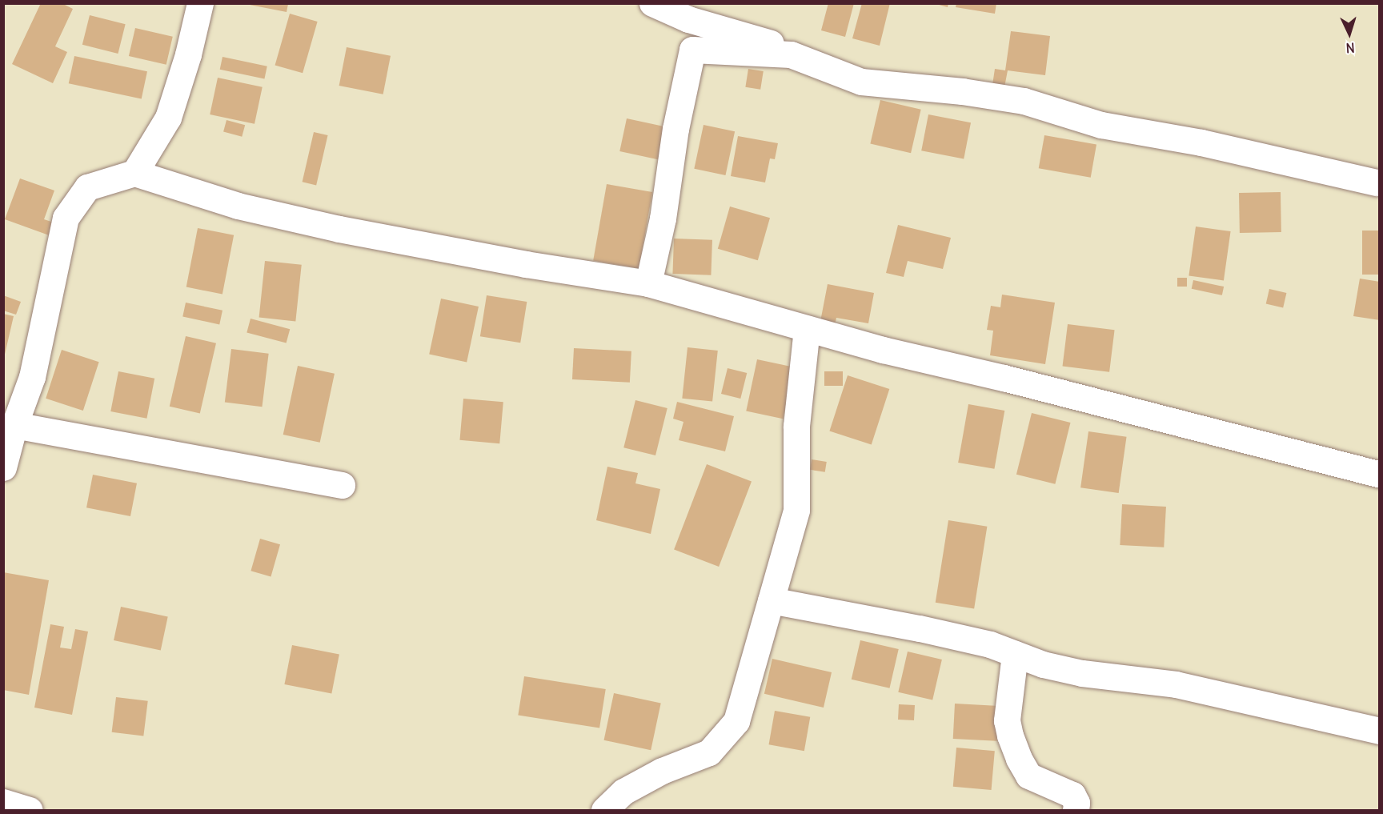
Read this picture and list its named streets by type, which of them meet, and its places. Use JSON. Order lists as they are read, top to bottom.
{
  "north": "bottom"
}
